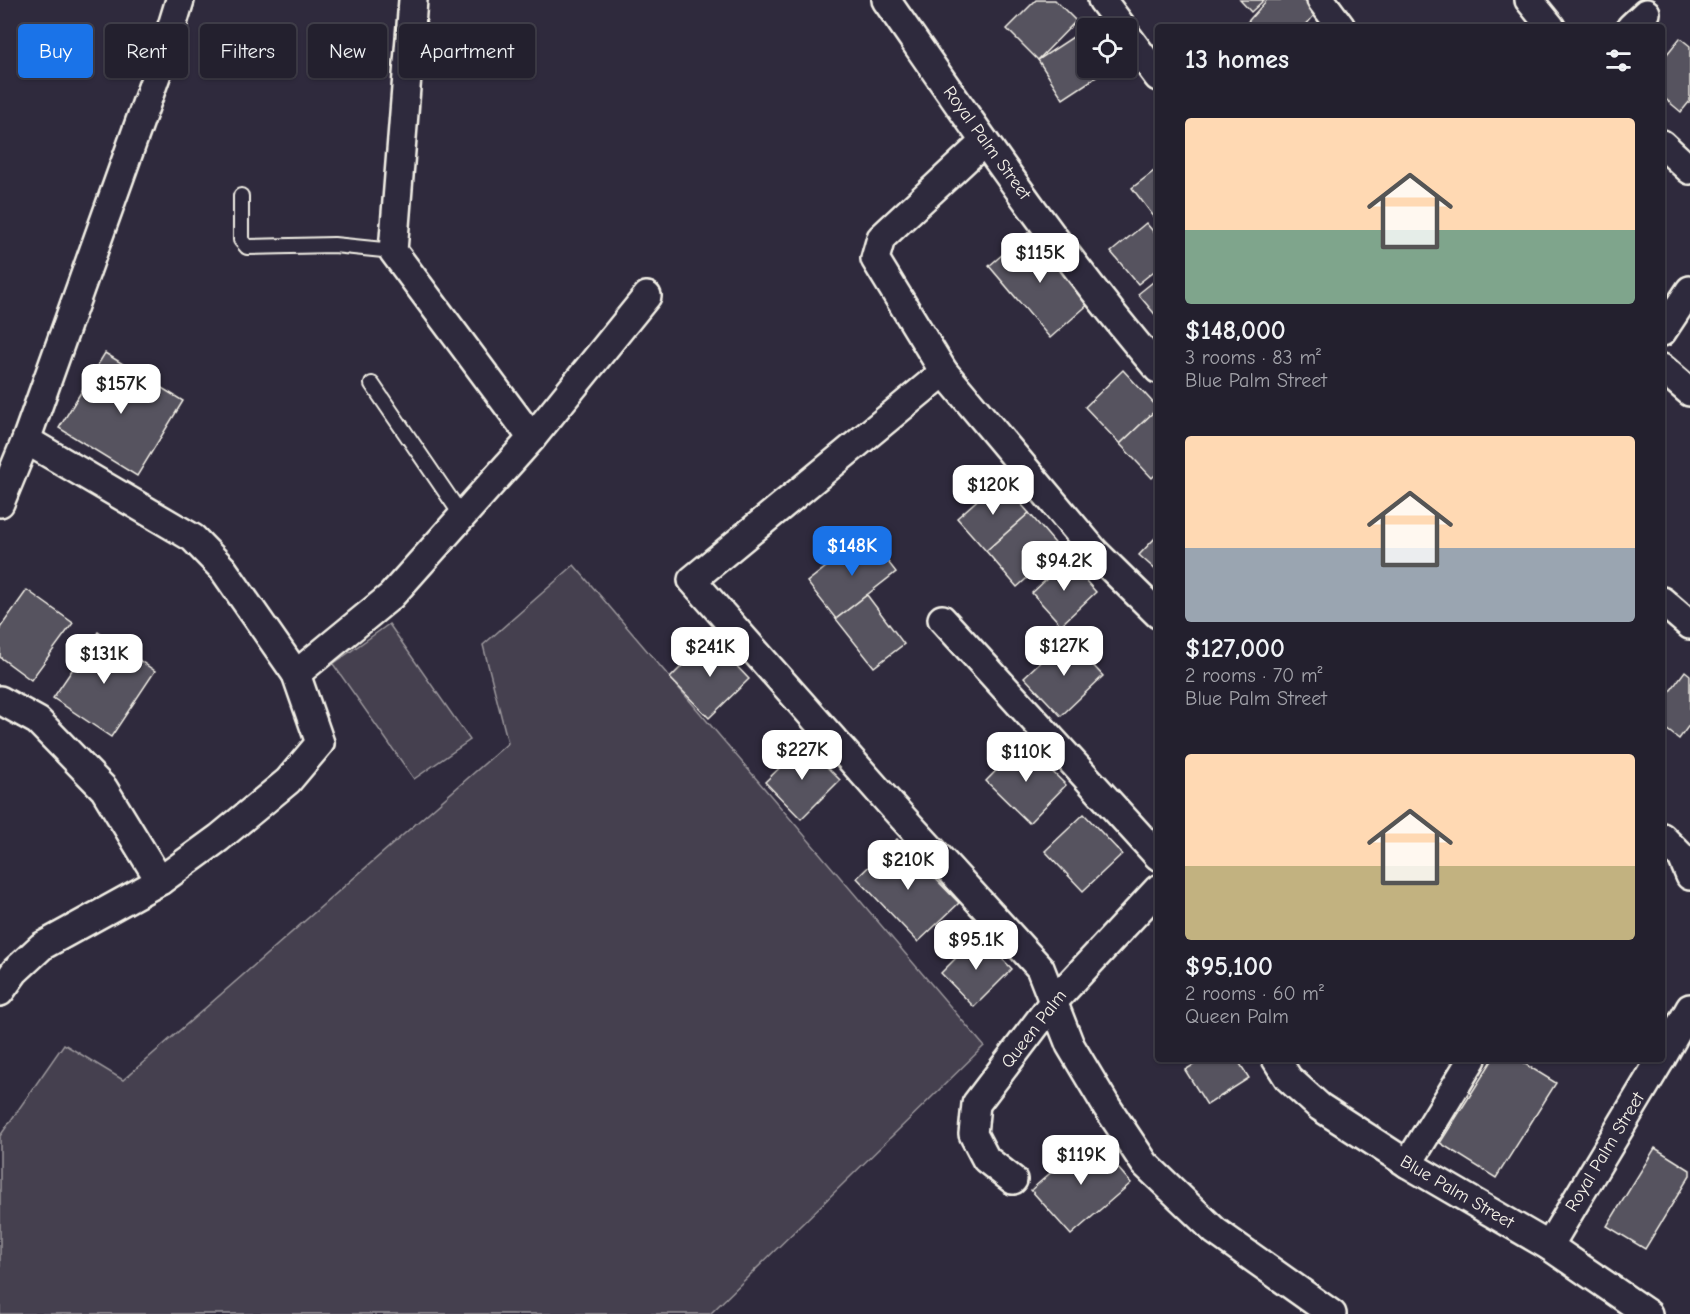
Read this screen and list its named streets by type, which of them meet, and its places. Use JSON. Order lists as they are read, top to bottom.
{
  "streets": {
    "street": ["Royal Palm Street", "Queen Palm", "Blue Palm Street"]
  },
  "crossings": [
    ["Royal Palm Street", "Blue Palm Street"]
  ],
  "page": {
    "chip": [
      "Buy",
      "Rent",
      "Filters",
      "New",
      "Apartment"
    ],
    "heading": "13 homes",
    "list": [
      {
        "name": "$148,000",
        "note": "3 rooms · 83 m² · Blue Palm Street"
      },
      {
        "name": "$127,000",
        "note": "2 rooms · 70 m² · Blue Palm Street"
      },
      {
        "name": "$95,100",
        "note": "2 rooms · 60 m² · Queen Palm"
      }
    ],
    "price": [
      "$115K",
      "$157K",
      "$120K",
      "$148K",
      "$94.2K",
      "$127K",
      "$241K",
      "$131K",
      "$227K",
      "$110K",
      "$210K",
      "$95.1K",
      "$119K"
    ]
  }
}
